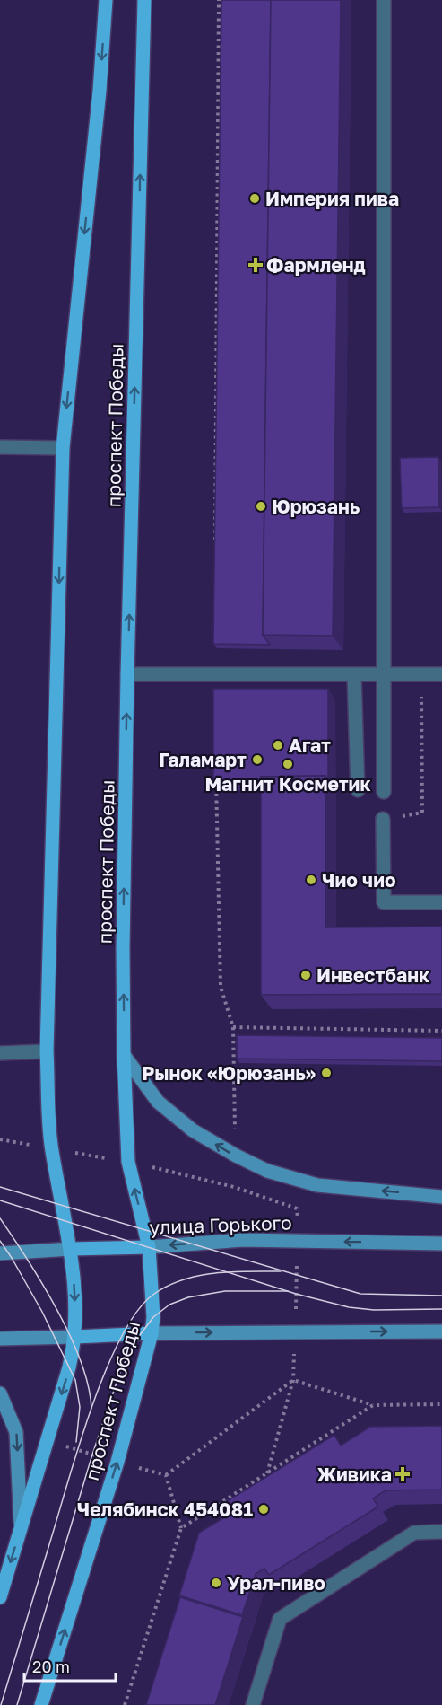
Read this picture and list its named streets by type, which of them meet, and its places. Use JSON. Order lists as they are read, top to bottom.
{
  "streets": {
    "main road": ["проспект Победы", "улица Горького"]
  },
  "crossings": [
    ["проспект Победы", "улица Горького"]
  ],
  "places": {
    "other": [
      "Империя пива",
      "Юрюзань",
      "Агат",
      "Галамарт",
      "Магнит Косметик",
      "Чио чио",
      "Инвестбанк",
      "Рынок «Юрюзань»",
      "Челябинск 454081",
      "Урал-пиво"
    ],
    "health": ["Фармленд", "Живика"]
  },
  "scale_bar": "20 m"
}
